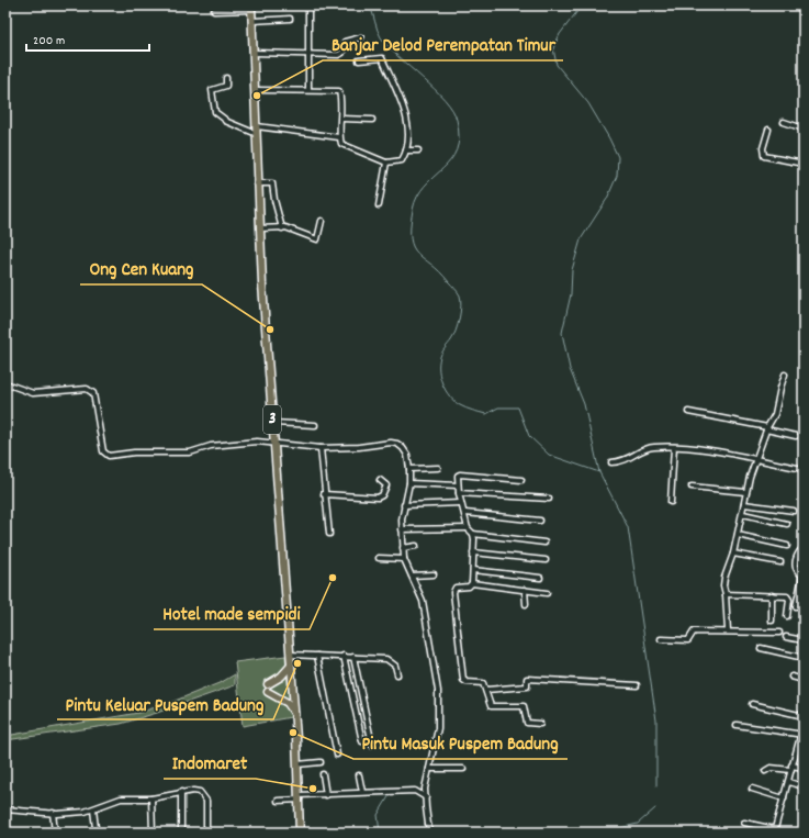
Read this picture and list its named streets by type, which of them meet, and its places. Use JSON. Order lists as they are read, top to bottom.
{
  "streets": {
    "highway": ["3"]
  },
  "places": [
    "Banjar Delod Perempatan Timur",
    "Ong Cen Kuang",
    "Hotel made sempidi",
    "Pintu Keluar Puspem Badung",
    "Pintu Masuk Puspem Badung",
    "Indomaret"
  ],
  "scale_bar": "200 m"
}
